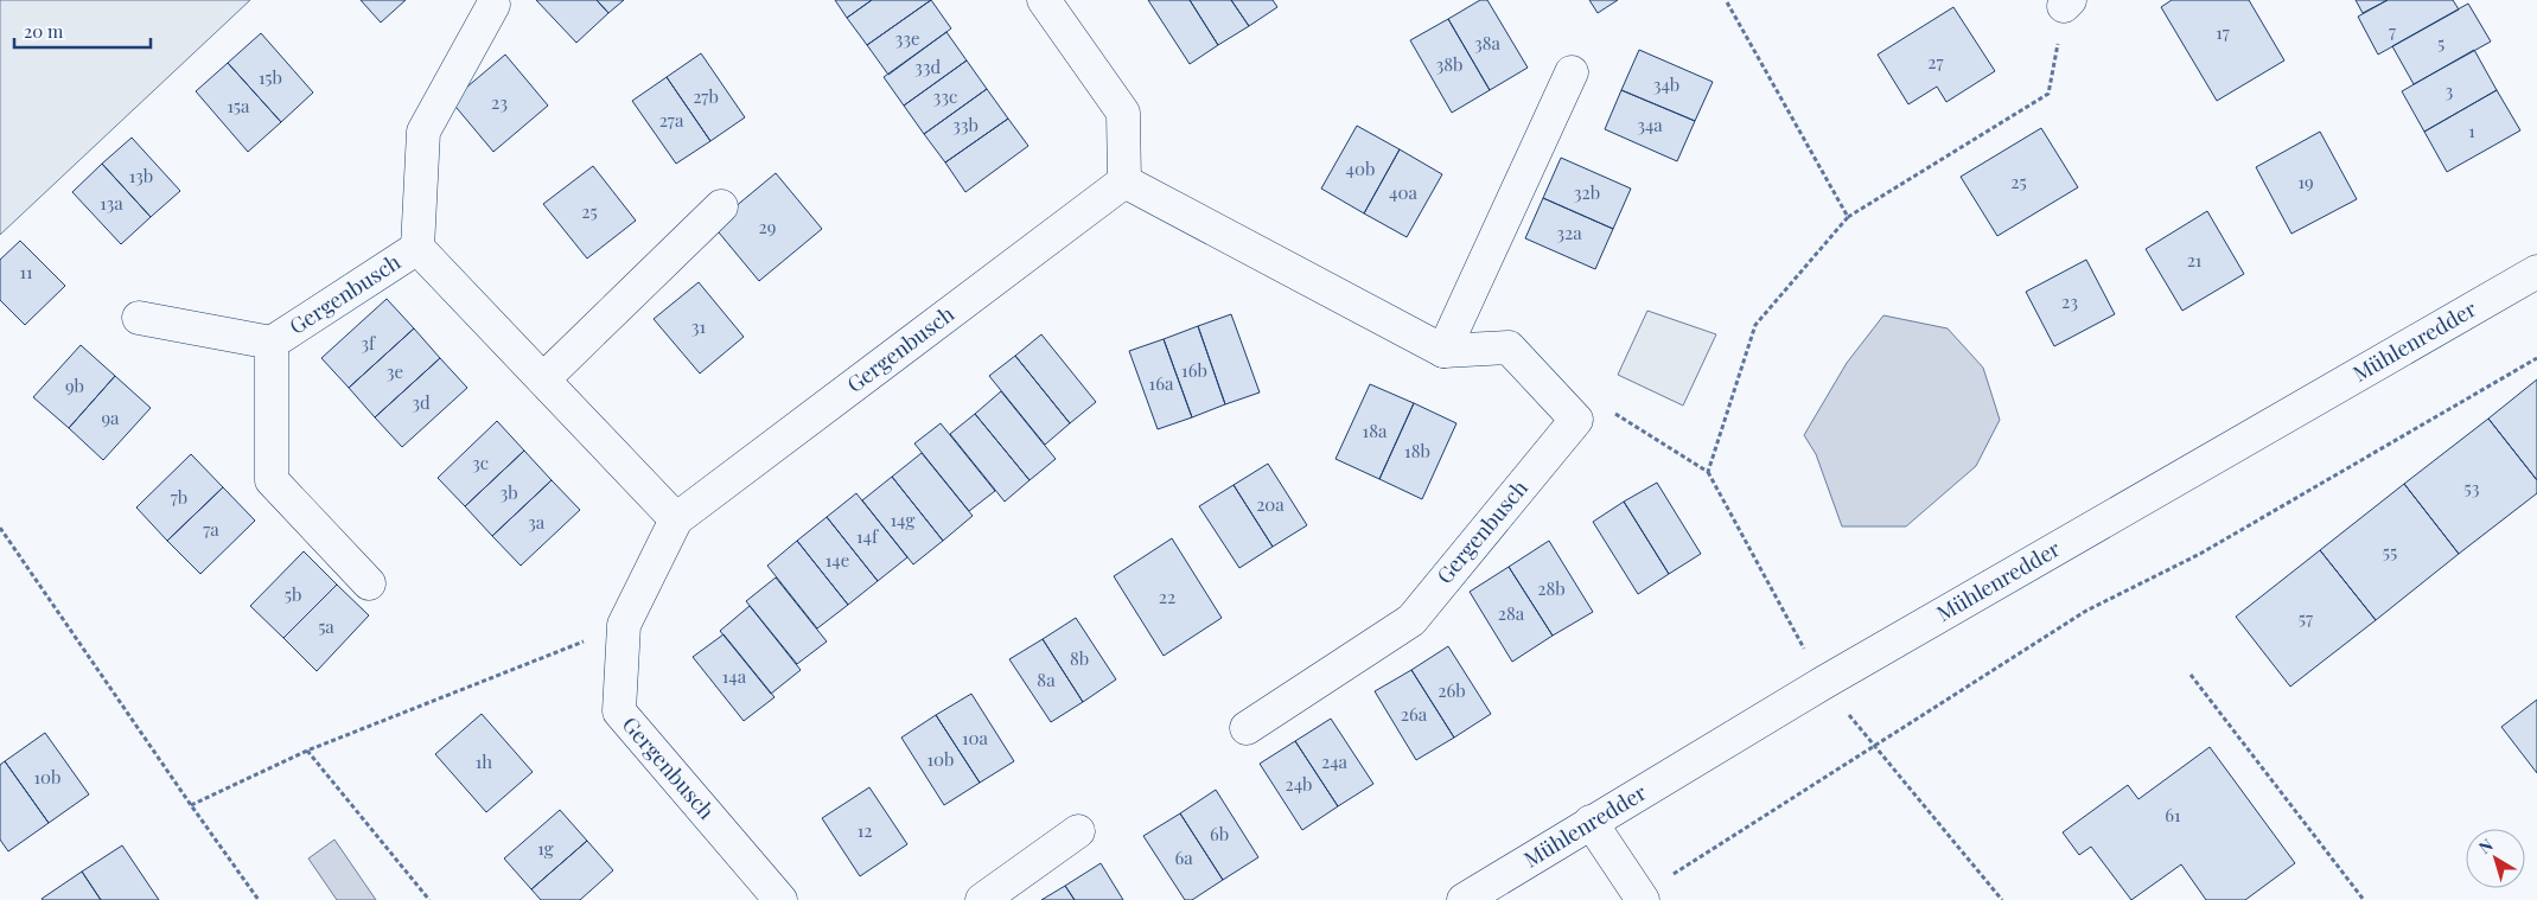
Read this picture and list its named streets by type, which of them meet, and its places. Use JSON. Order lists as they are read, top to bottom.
{
  "streets": {
    "street": ["Gergenbusch", "Mühlenredder"]
  },
  "house_numbers": [
    "7",
    "17",
    "33e",
    "38a",
    "5",
    "27",
    "38b",
    "33d",
    "15b",
    "34b",
    "3",
    "27b",
    "33c",
    "23",
    "15a",
    "27a",
    "33b",
    "34a",
    "1",
    "40b",
    "13b",
    "25",
    "19",
    "40a",
    "32b",
    "13a",
    "25",
    "29",
    "32a",
    "21",
    "11",
    "23",
    "31",
    "3f",
    "16b",
    "3e",
    "16a",
    "9b",
    "3d",
    "9a",
    "18a",
    "18b",
    "3c",
    "53",
    "3b",
    "7b",
    "20a",
    "14g",
    "3a",
    "7a",
    "14f",
    "55",
    "14e",
    "28b",
    "5b",
    "22",
    "28a",
    "57",
    "5a",
    "8b",
    "14a",
    "8a",
    "26b",
    "26a",
    "10a",
    "10b",
    "1h",
    "24a",
    "10b",
    "24b",
    "61",
    "12",
    "6b",
    "1g",
    "6a"
  ],
  "scale_bar": "20 m",
  "north": "top left"
}
